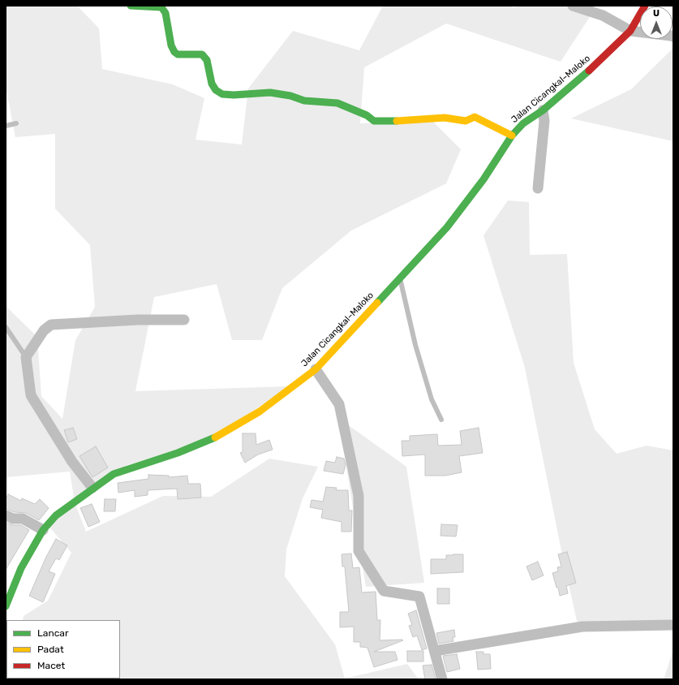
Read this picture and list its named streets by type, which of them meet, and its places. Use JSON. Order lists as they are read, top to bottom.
{
  "streets": {
    "street": ["Jalan Cicangkal–Maloko"]
  },
  "legend": ["Lancar", "Padat", "Macet"],
  "north": "top"
}
